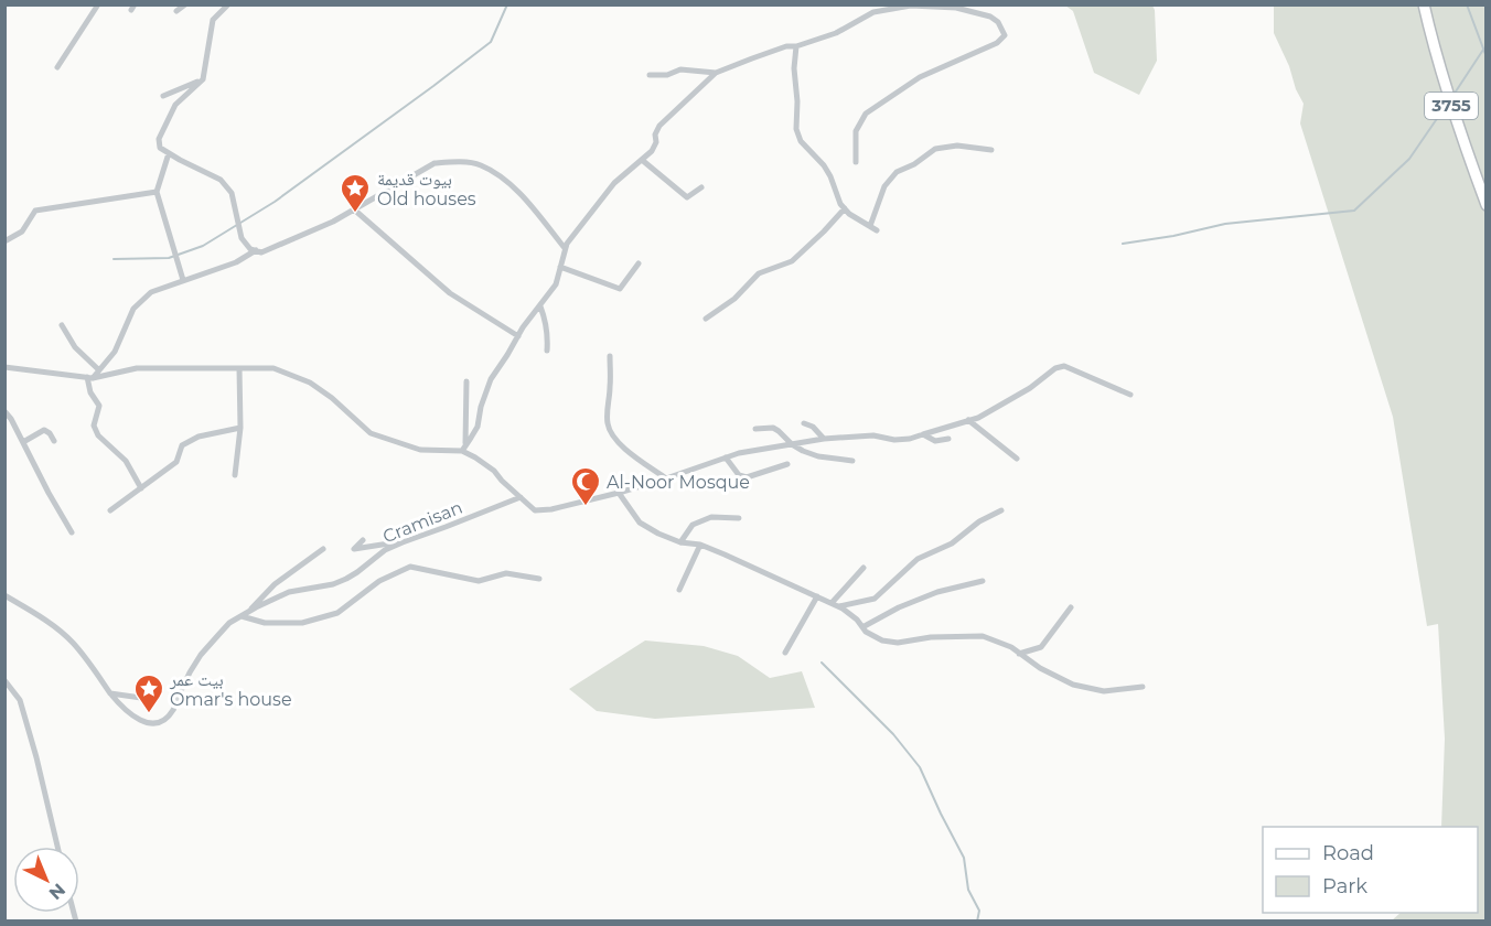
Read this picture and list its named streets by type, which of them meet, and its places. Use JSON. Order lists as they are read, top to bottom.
{
  "streets": {
    "main road": ["3755"],
    "street": ["Cramisan"]
  },
  "places": {
    "place": ["بيوت قديمة Old houses", "بيت عمر Omar's house"],
    "mosque": ["Al-Noor Mosque"]
  },
  "legend": ["Road", "Park"],
  "north": "bottom right"
}
